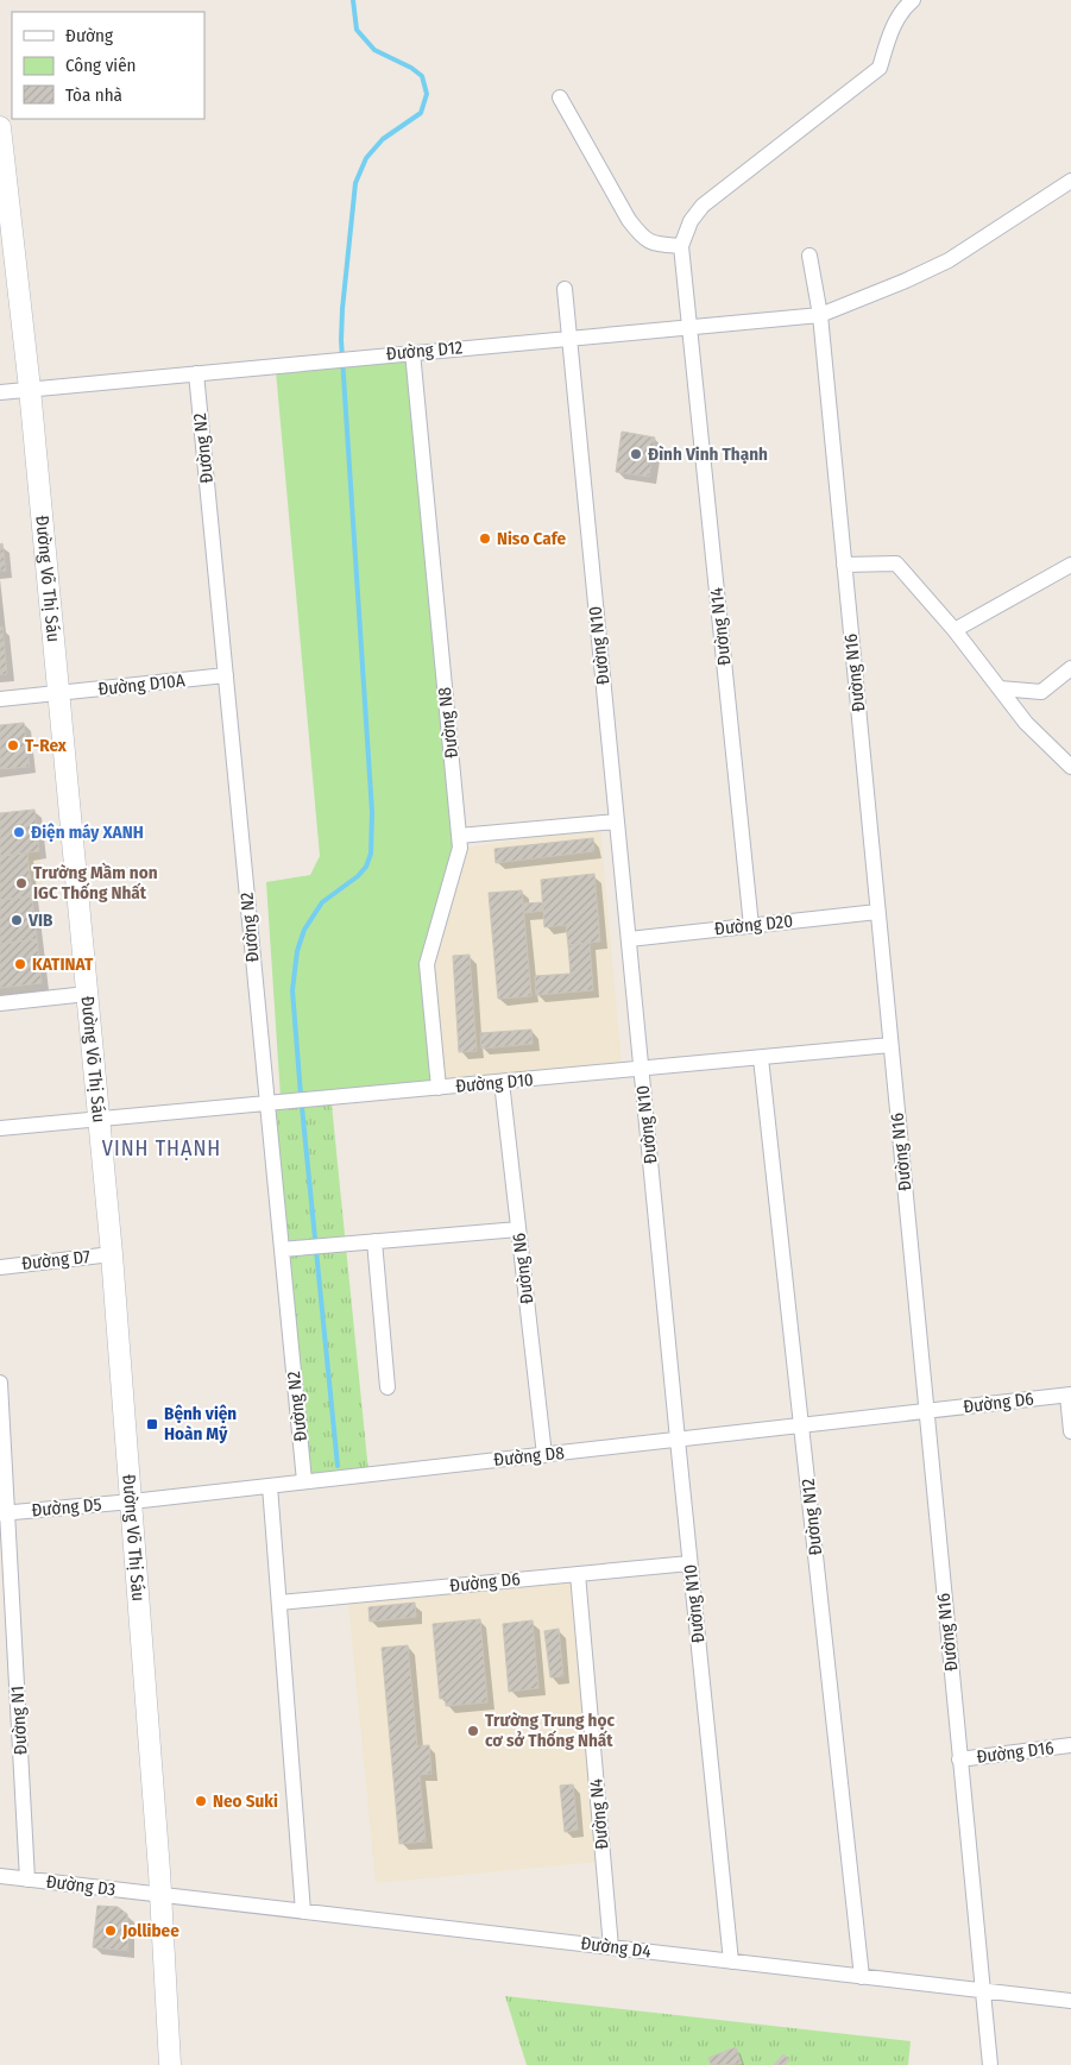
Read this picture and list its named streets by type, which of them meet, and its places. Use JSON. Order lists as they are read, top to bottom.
{
  "streets": {
    "main road": ["Đường Võ Thị Sáu"],
    "street": [
      "Đường D12",
      "Đường N2",
      "Đường N14",
      "Đường N10",
      "Đường N16",
      "Đường D10A",
      "Đường N8",
      "Đường D20",
      "Đường D10",
      "Đường D7",
      "Đường N6",
      "Đường D6",
      "Đường D8",
      "Đường D5",
      "Đường N12",
      "Đường N1",
      "Đường D16",
      "Đường N4",
      "Đường D3",
      "Đường D4"
    ]
  },
  "crossings": [
    ["Đường D12", "Đường N2"],
    ["Đường D12", "Đường Võ Thị Sáu"],
    ["Đường D12", "Đường N14"],
    ["Đường D12", "Đường N10"],
    ["Đường D12", "Đường N16"],
    ["Đường D12", "Đường N8"],
    ["Đường N2", "Đường D10A"],
    ["Đường N2", "Đường D10"],
    ["Đường N2", "Đường D8"],
    ["Đường Võ Thị Sáu", "Đường D10A"],
    ["Đường Võ Thị Sáu", "Đường D10"],
    ["Đường Võ Thị Sáu", "Đường D7"],
    ["Đường Võ Thị Sáu", "Đường D8"],
    ["Đường Võ Thị Sáu", "Đường D5"],
    ["Đường Võ Thị Sáu", "Đường D3"],
    ["Đường Võ Thị Sáu", "Đường D4"],
    ["Đường N14", "Đường D20"],
    ["Đường N10", "Đường D20"],
    ["Đường N10", "Đường D10"],
    ["Đường N10", "Đường D6"],
    ["Đường N10", "Đường D8"],
    ["Đường N10", "Đường D4"],
    ["Đường N16", "Đường D20"],
    ["Đường N16", "Đường D10"],
    ["Đường N16", "Đường D6"],
    ["Đường N16", "Đường D8"],
    ["Đường N16", "Đường D16"],
    ["Đường N16", "Đường D4"],
    ["Đường N8", "Đường D10"],
    ["Đường D10", "Đường N6"],
    ["Đường D10", "Đường N12"],
    ["Đường N6", "Đường D8"],
    ["Đường D6", "Đường D8"],
    ["Đường D6", "Đường N4"],
    ["Đường D8", "Đường D5"],
    ["Đường D8", "Đường N12"],
    ["Đường D5", "Đường N1"],
    ["Đường N12", "Đường D4"],
    ["Đường N1", "Đường D3"],
    ["Đường N4", "Đường D4"],
    ["Đường D3", "Đường D4"]
  ],
  "districts": ["VINH THẠNH"],
  "places": {
    "other": [
      "Đình Vinh Thạnh",
      "Niso Cafe",
      "T-Rex",
      "Điện máy XANH",
      "Trường Mầm non IGC Thống Nhất",
      "VIB",
      "KATINAT",
      "Trường Trung học cơ sở Thống Nhất",
      "Neo Suki",
      "Jollibee"
    ],
    "transit": ["Bệnh viện Hoàn Mỹ"]
  },
  "legend": ["Đường", "Công viên", "Tòa nhà"]
}
